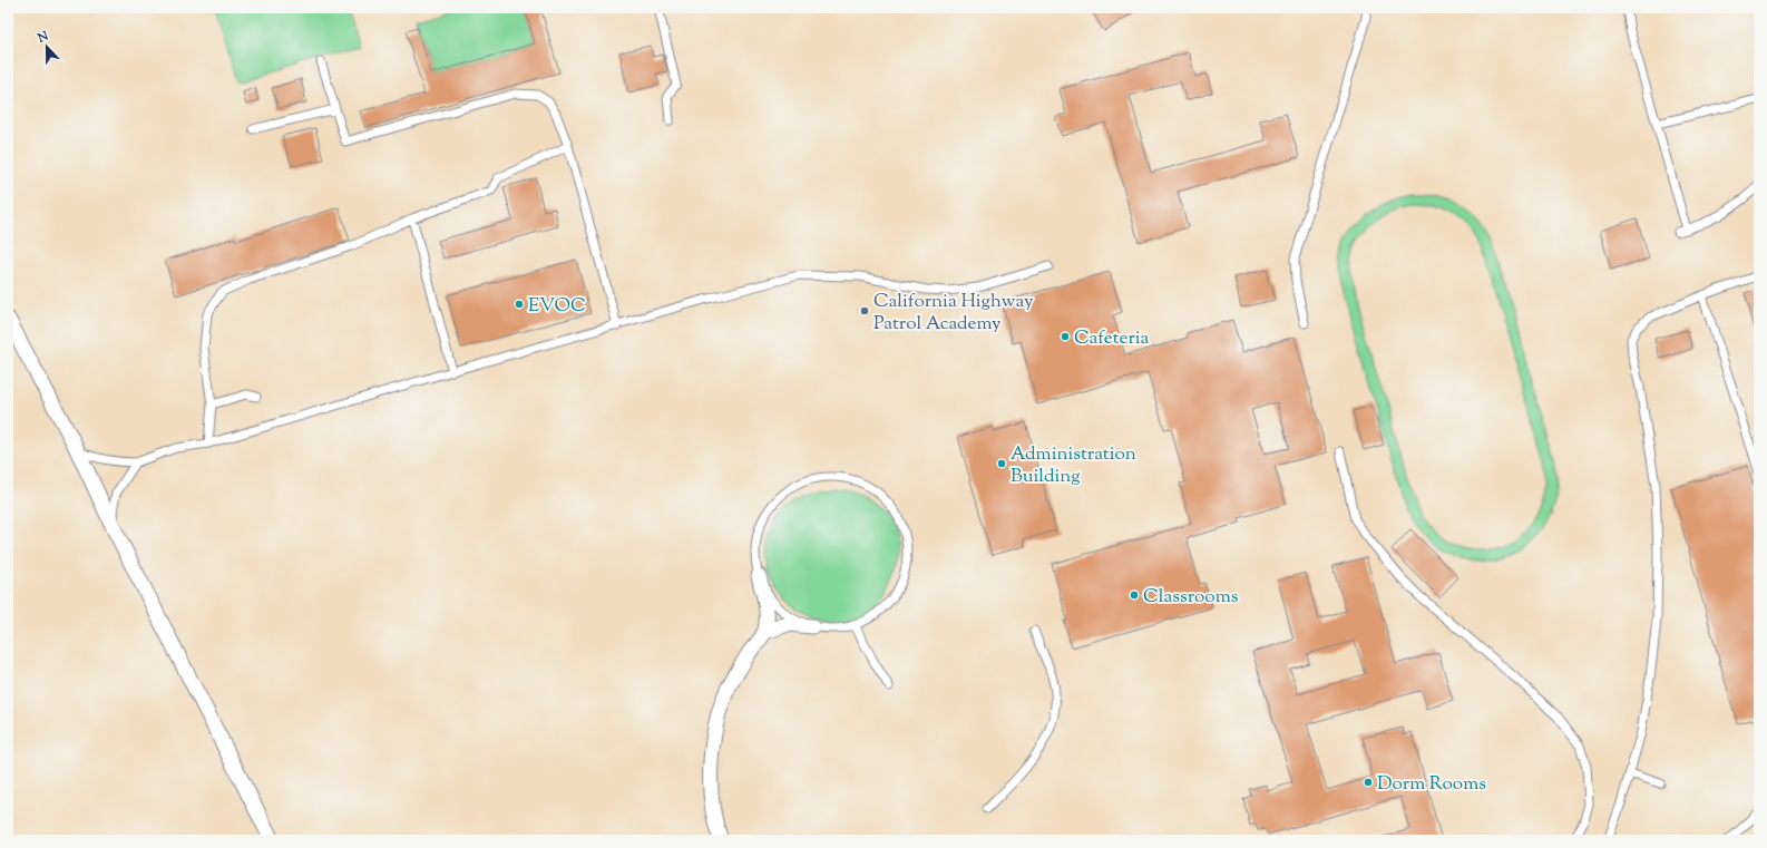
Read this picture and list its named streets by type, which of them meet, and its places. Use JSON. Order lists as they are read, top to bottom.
{
  "places": [
    "EVOC",
    "California Highway Patrol Academy",
    "Cafeteria",
    "Administration Building",
    "Classrooms",
    "Dorm Rooms"
  ],
  "north": "top"
}
